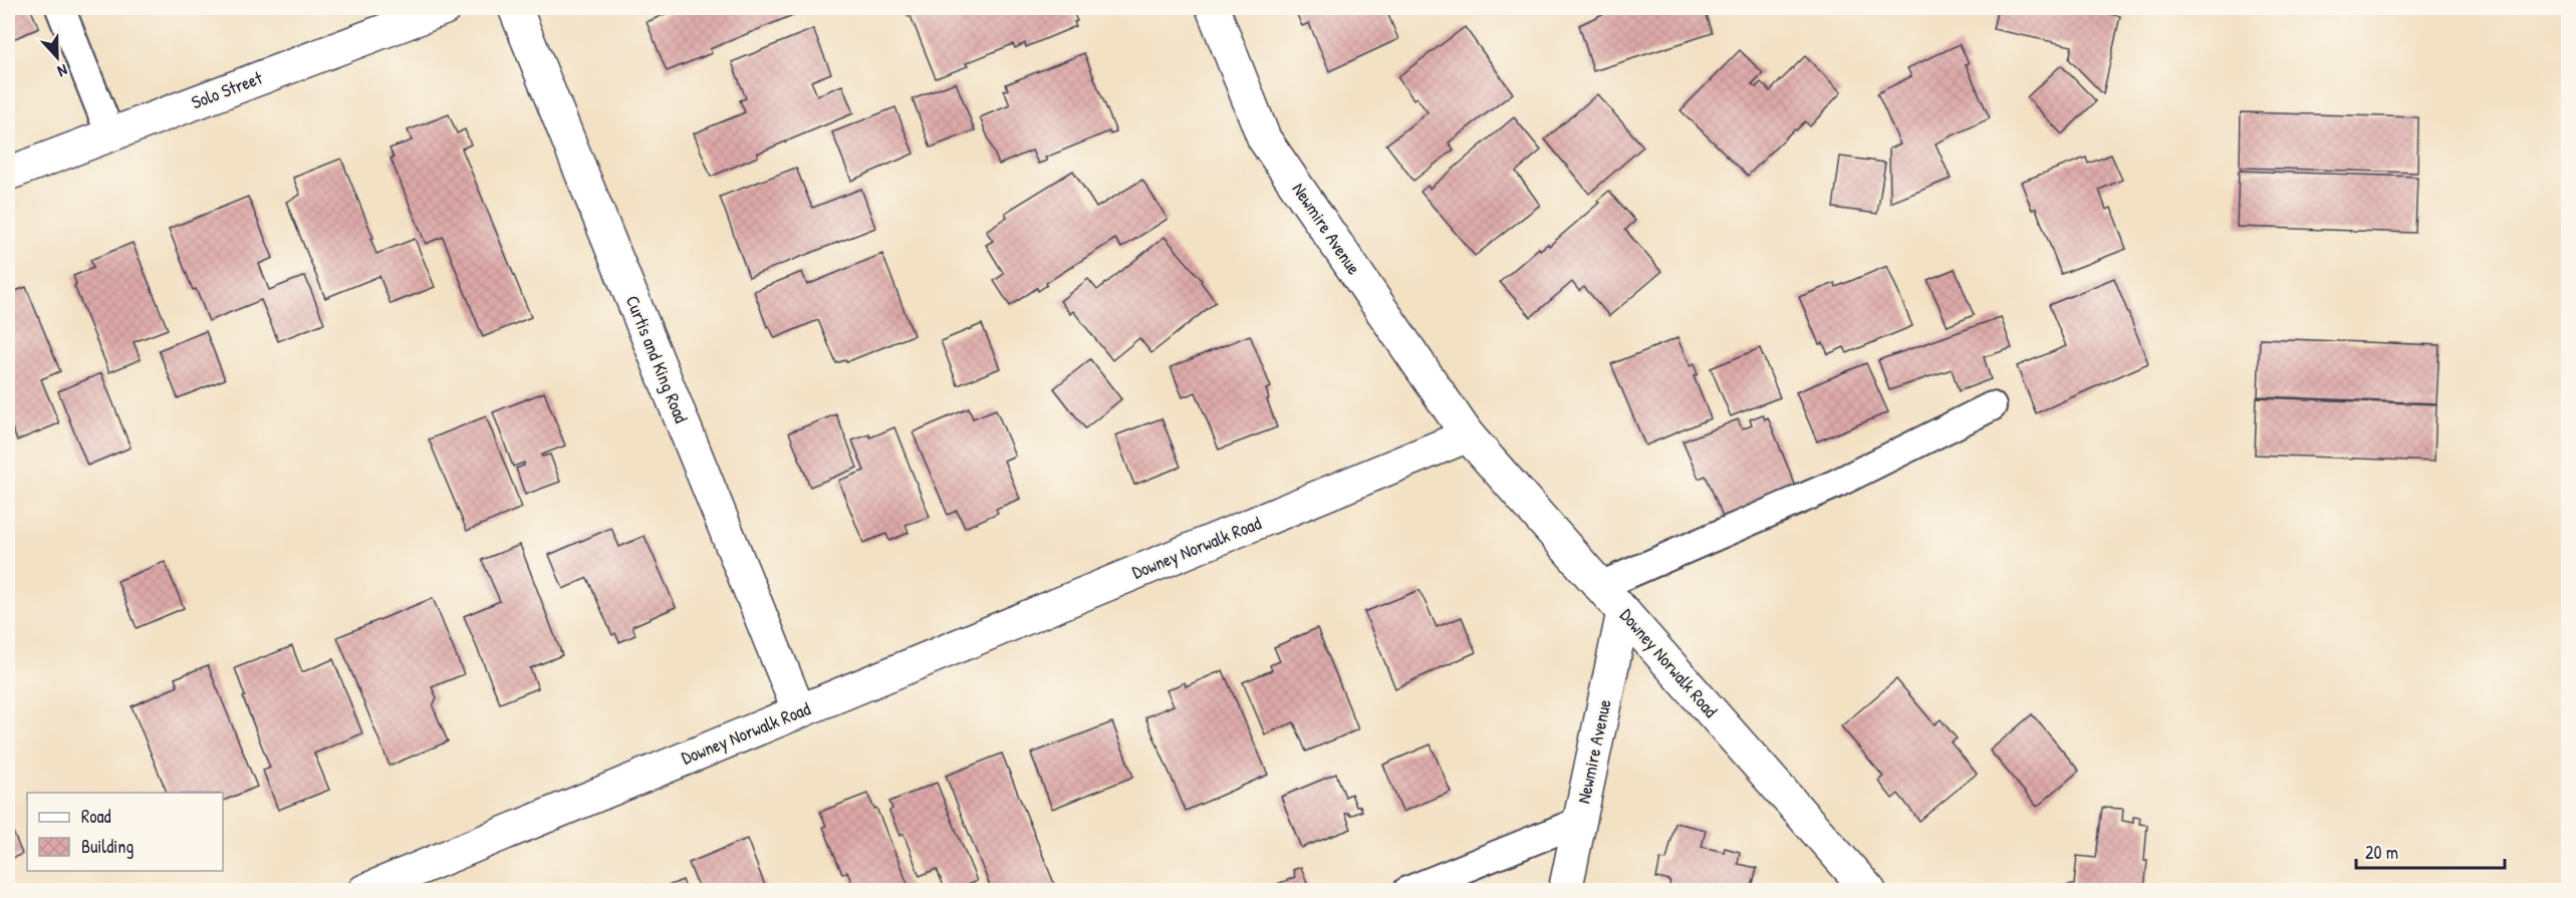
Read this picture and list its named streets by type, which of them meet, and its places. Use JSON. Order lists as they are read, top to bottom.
{
  "streets": {
    "street": [
      "Solo Street",
      "Newmire Avenue",
      "Curtis and King Road",
      "Downey Norwalk Road"
    ]
  },
  "crossings": [
    ["Newmire Avenue", "Downey Norwalk Road"],
    ["Curtis and King Road", "Downey Norwalk Road"]
  ],
  "legend": ["Road", "Building"],
  "scale_bar": "20 m",
  "north": "bottom"
}
